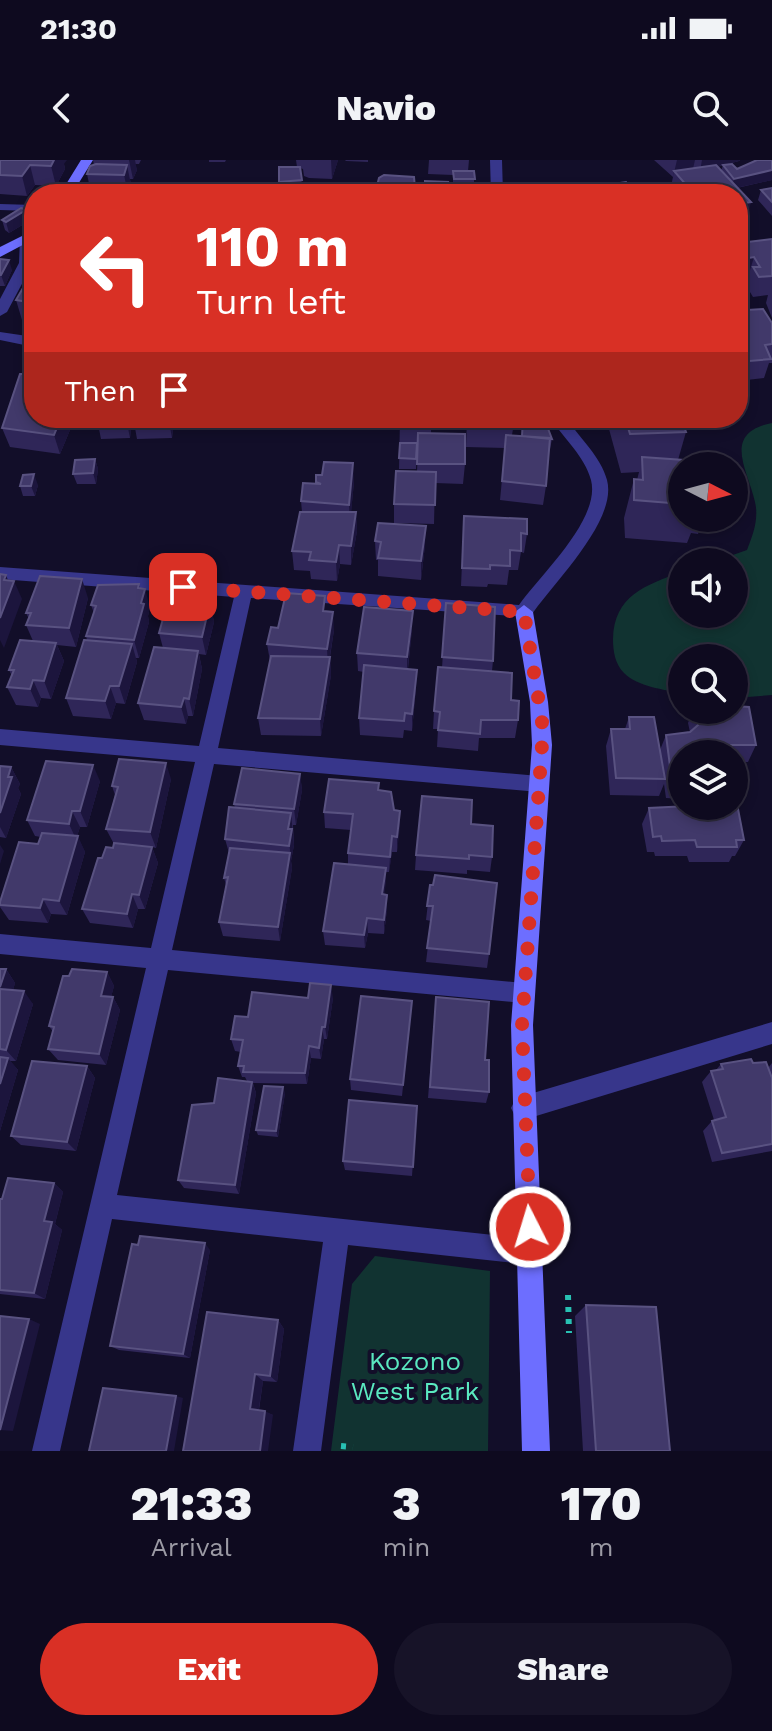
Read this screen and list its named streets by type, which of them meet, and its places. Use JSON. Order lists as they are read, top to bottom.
{
  "parks": ["Kozono West Park"],
  "north": "right",
  "page": {
    "status": "21:30",
    "header": "Navio",
    "turn": ["110 m", "Turn left"],
    "then": "Then",
    "eta": [
      "21:33",
      "Arrival",
      "3",
      "min",
      "170",
      "m"
    ],
    "buttons": ["Exit", "Share"]
  }
}
